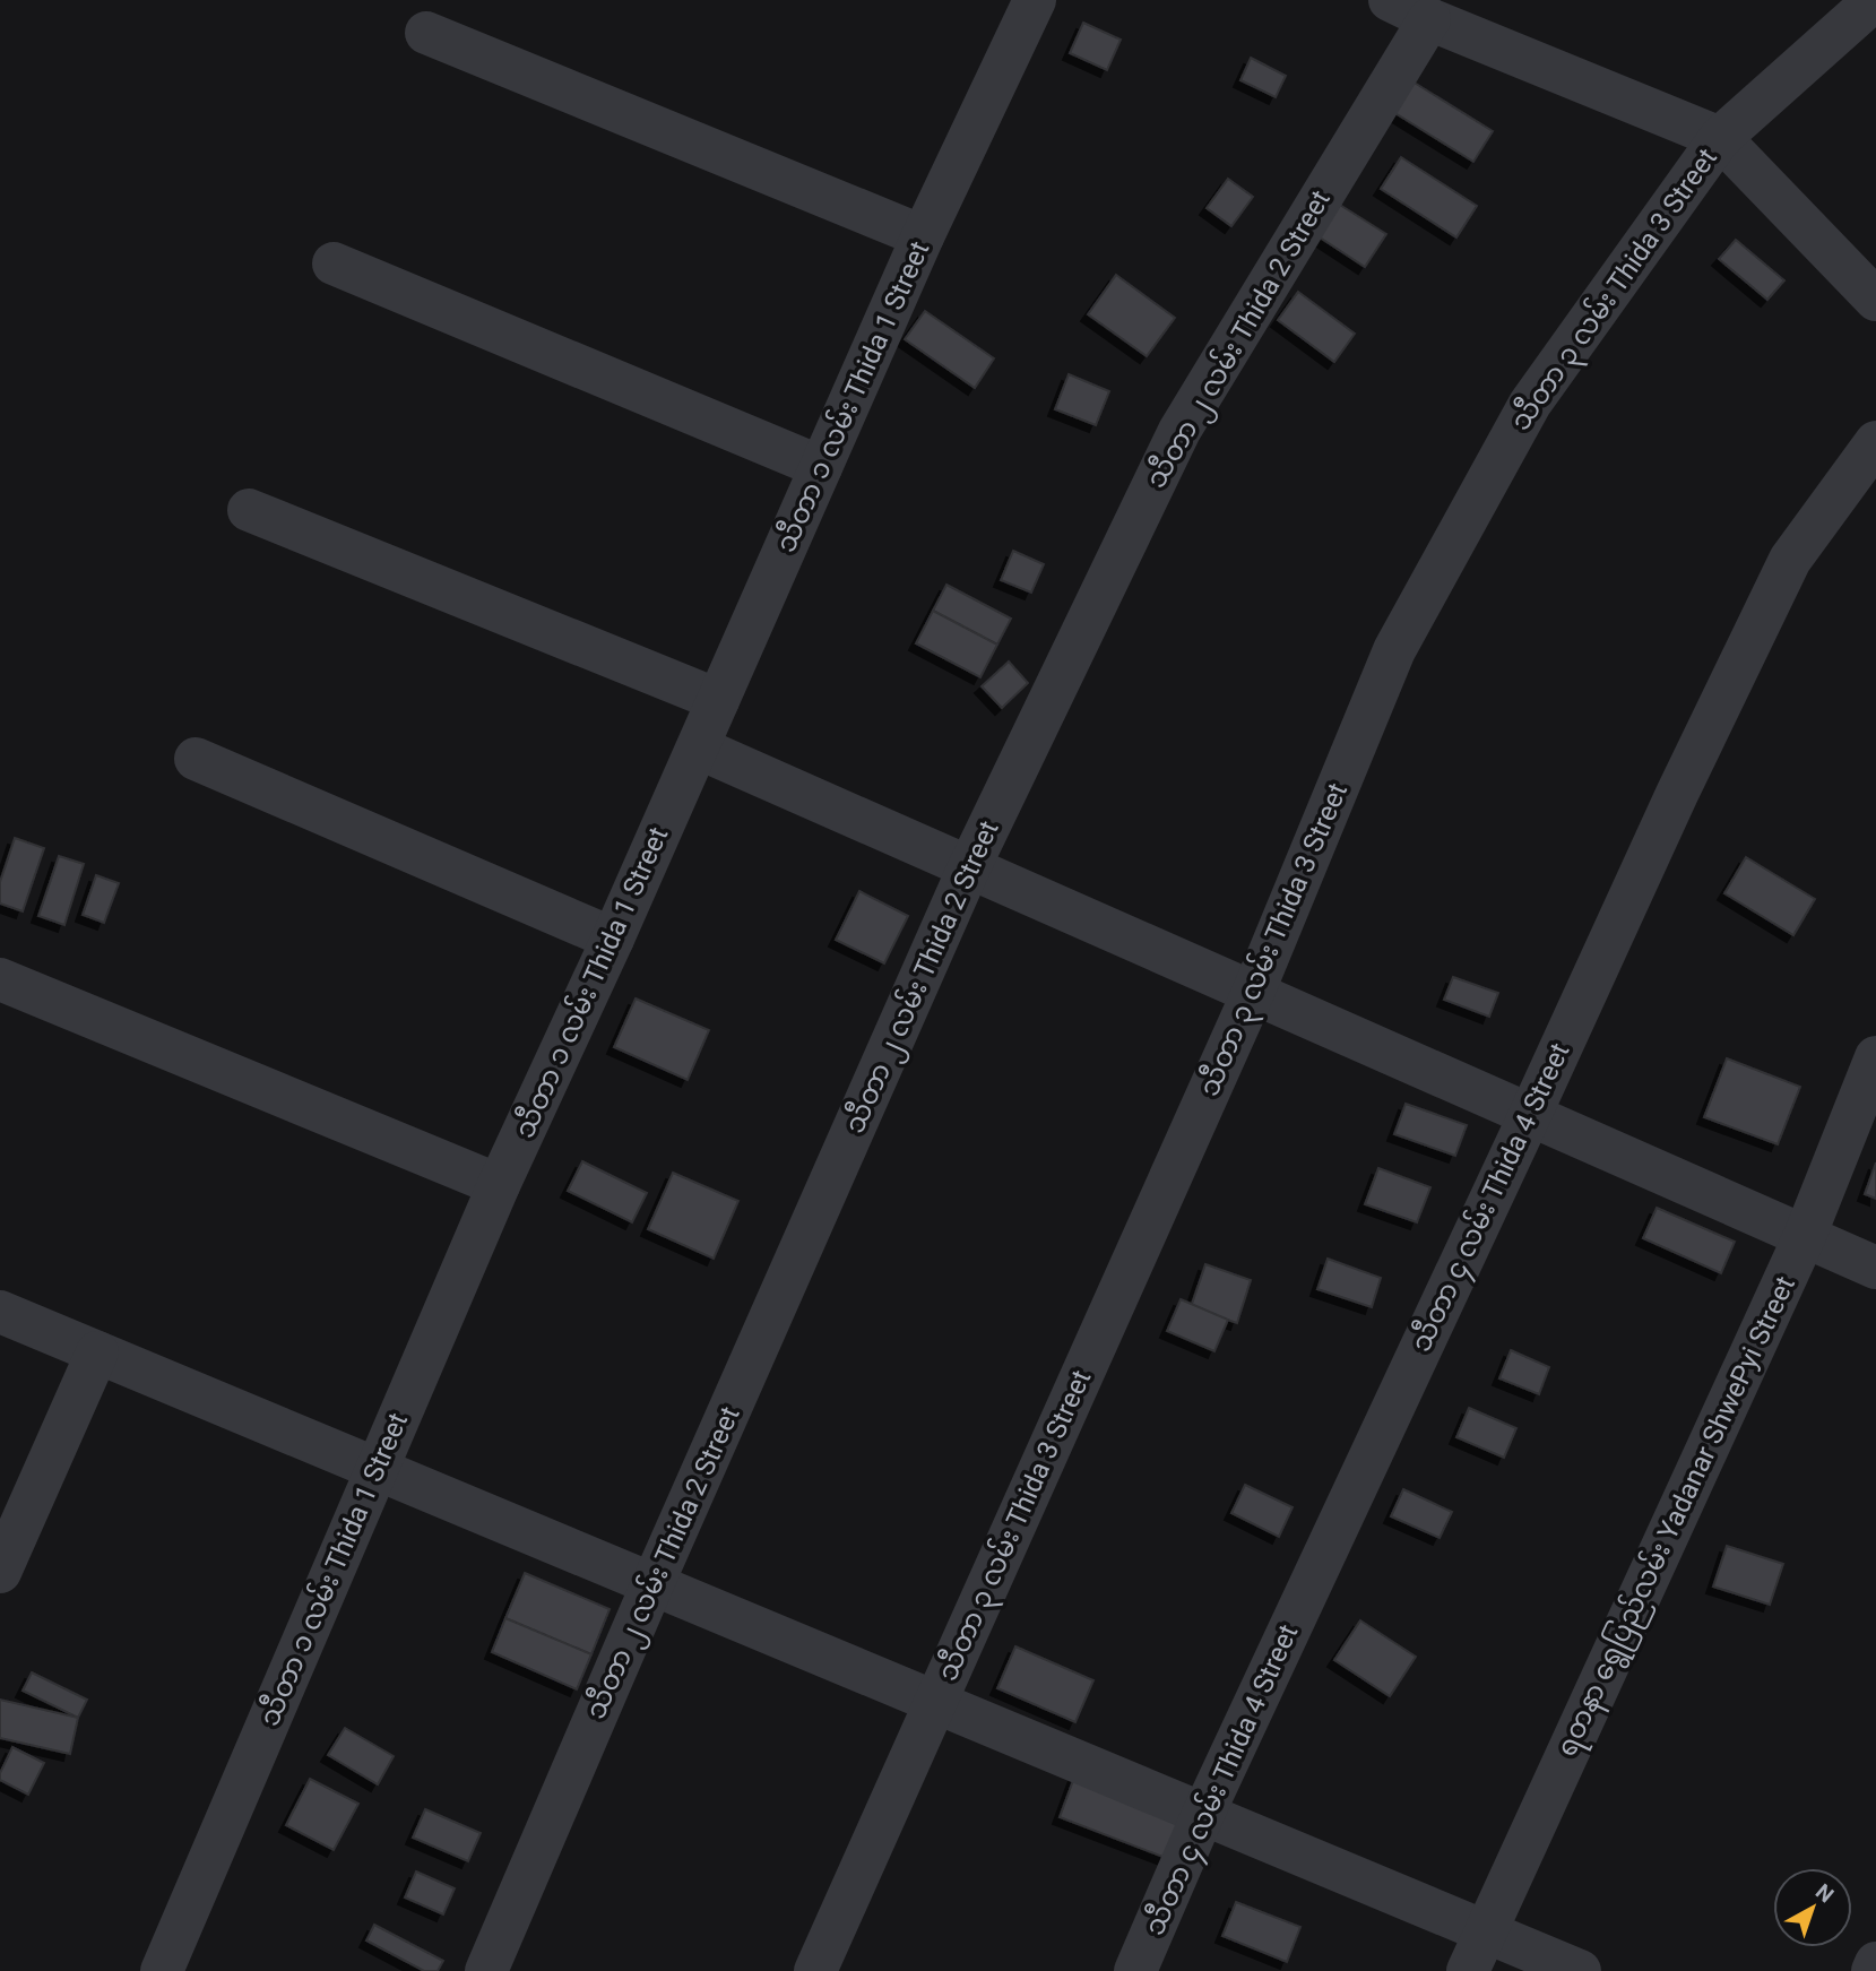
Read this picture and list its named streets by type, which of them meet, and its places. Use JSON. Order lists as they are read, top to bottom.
{
  "streets": {
    "street": [
      "သီတာ ၃ လမ်း Thida 3 Street",
      "သီတာ ၂ လမ်း Thida 2 Street",
      "သီတာ ၁ လမ်း Thida 1 Street",
      "သီတာ ၄ လမ်း Thida 4 Street",
      "ရတနာ ရွေပြည်လမ်း Yadanar ShwePyi Street"
    ]
  },
  "north": "top right"
}
